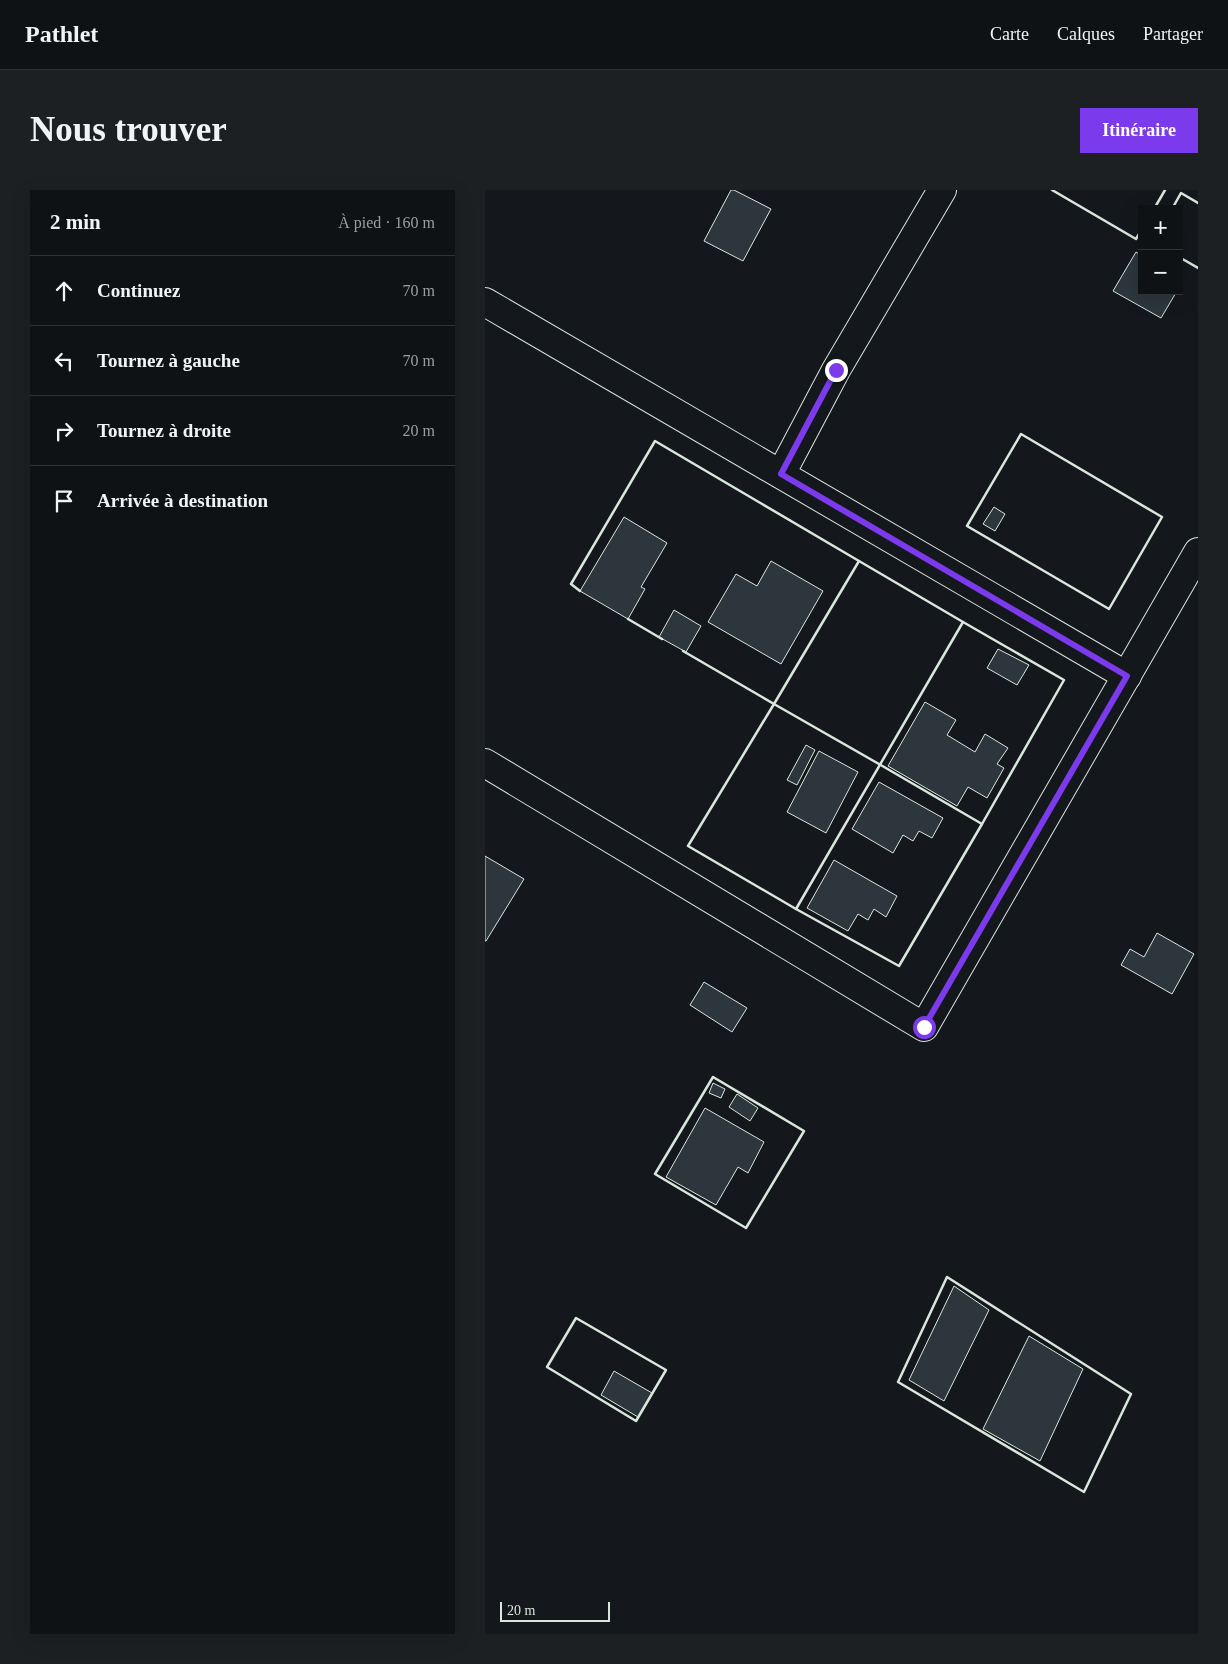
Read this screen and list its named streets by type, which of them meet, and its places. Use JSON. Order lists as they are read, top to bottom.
{
  "scale_bar": "20 m",
  "page": {
    "header": "Pathlet",
    "nav": ["Carte", "Calques", "Partager"],
    "buttons": "Itinéraire",
    "title": "Nous trouver",
    "heading": ["2 min", "À pied · 160 m"],
    "map_buttons": ["+", "−"],
    "list": [
      ["Continuez", "70 m"],
      ["Tournez à gauche", "70 m"],
      ["Tournez à droite", "20 m"],
      "Arrivée à destination"
    ],
    "scale": "20 m"
  }
}
